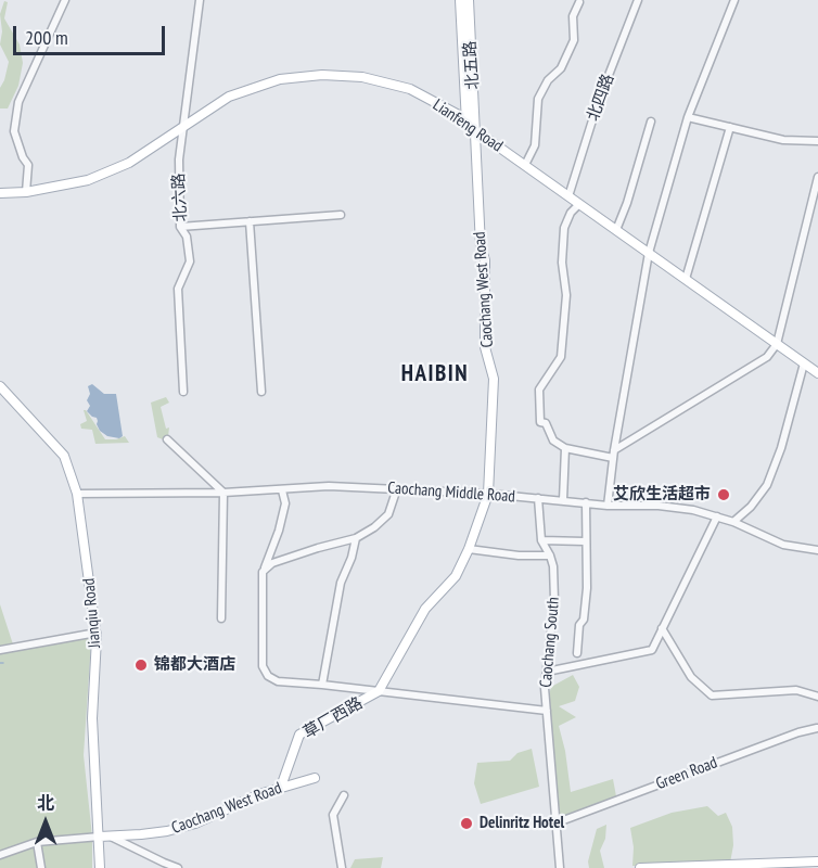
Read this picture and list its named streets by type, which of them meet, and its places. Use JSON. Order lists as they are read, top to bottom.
{
  "streets": {
    "main road": [
      "北五路",
      "Lianfeng Road",
      "Caochang West Road",
      "Jianqiu Road",
      "草厂西路"
    ],
    "street": [
      "北四路",
      "北六路",
      "Caochang Middle Road",
      "Caochang South",
      "Green Road"
    ]
  },
  "crossings": [
    ["北五路", "Lianfeng Road"],
    ["北五路", "Caochang West Road"],
    ["北四路", "Lianfeng Road"],
    ["Lianfeng Road", "北六路"],
    ["Lianfeng Road", "Caochang West Road"],
    ["Caochang West Road", "Caochang Middle Road"],
    ["Caochang West Road", "Jianqiu Road"],
    ["Caochang West Road", "草厂西路"],
    ["Caochang Middle Road", "Jianqiu Road"],
    ["Caochang Middle Road", "Caochang South"],
    ["Caochang South", "Green Road"]
  ],
  "districts": ["HAIBIN"],
  "places": ["艾欣生活超市", "锦都大酒店", "Delinritz Hotel"],
  "scale_bar": "200 m",
  "north": "top"
}
